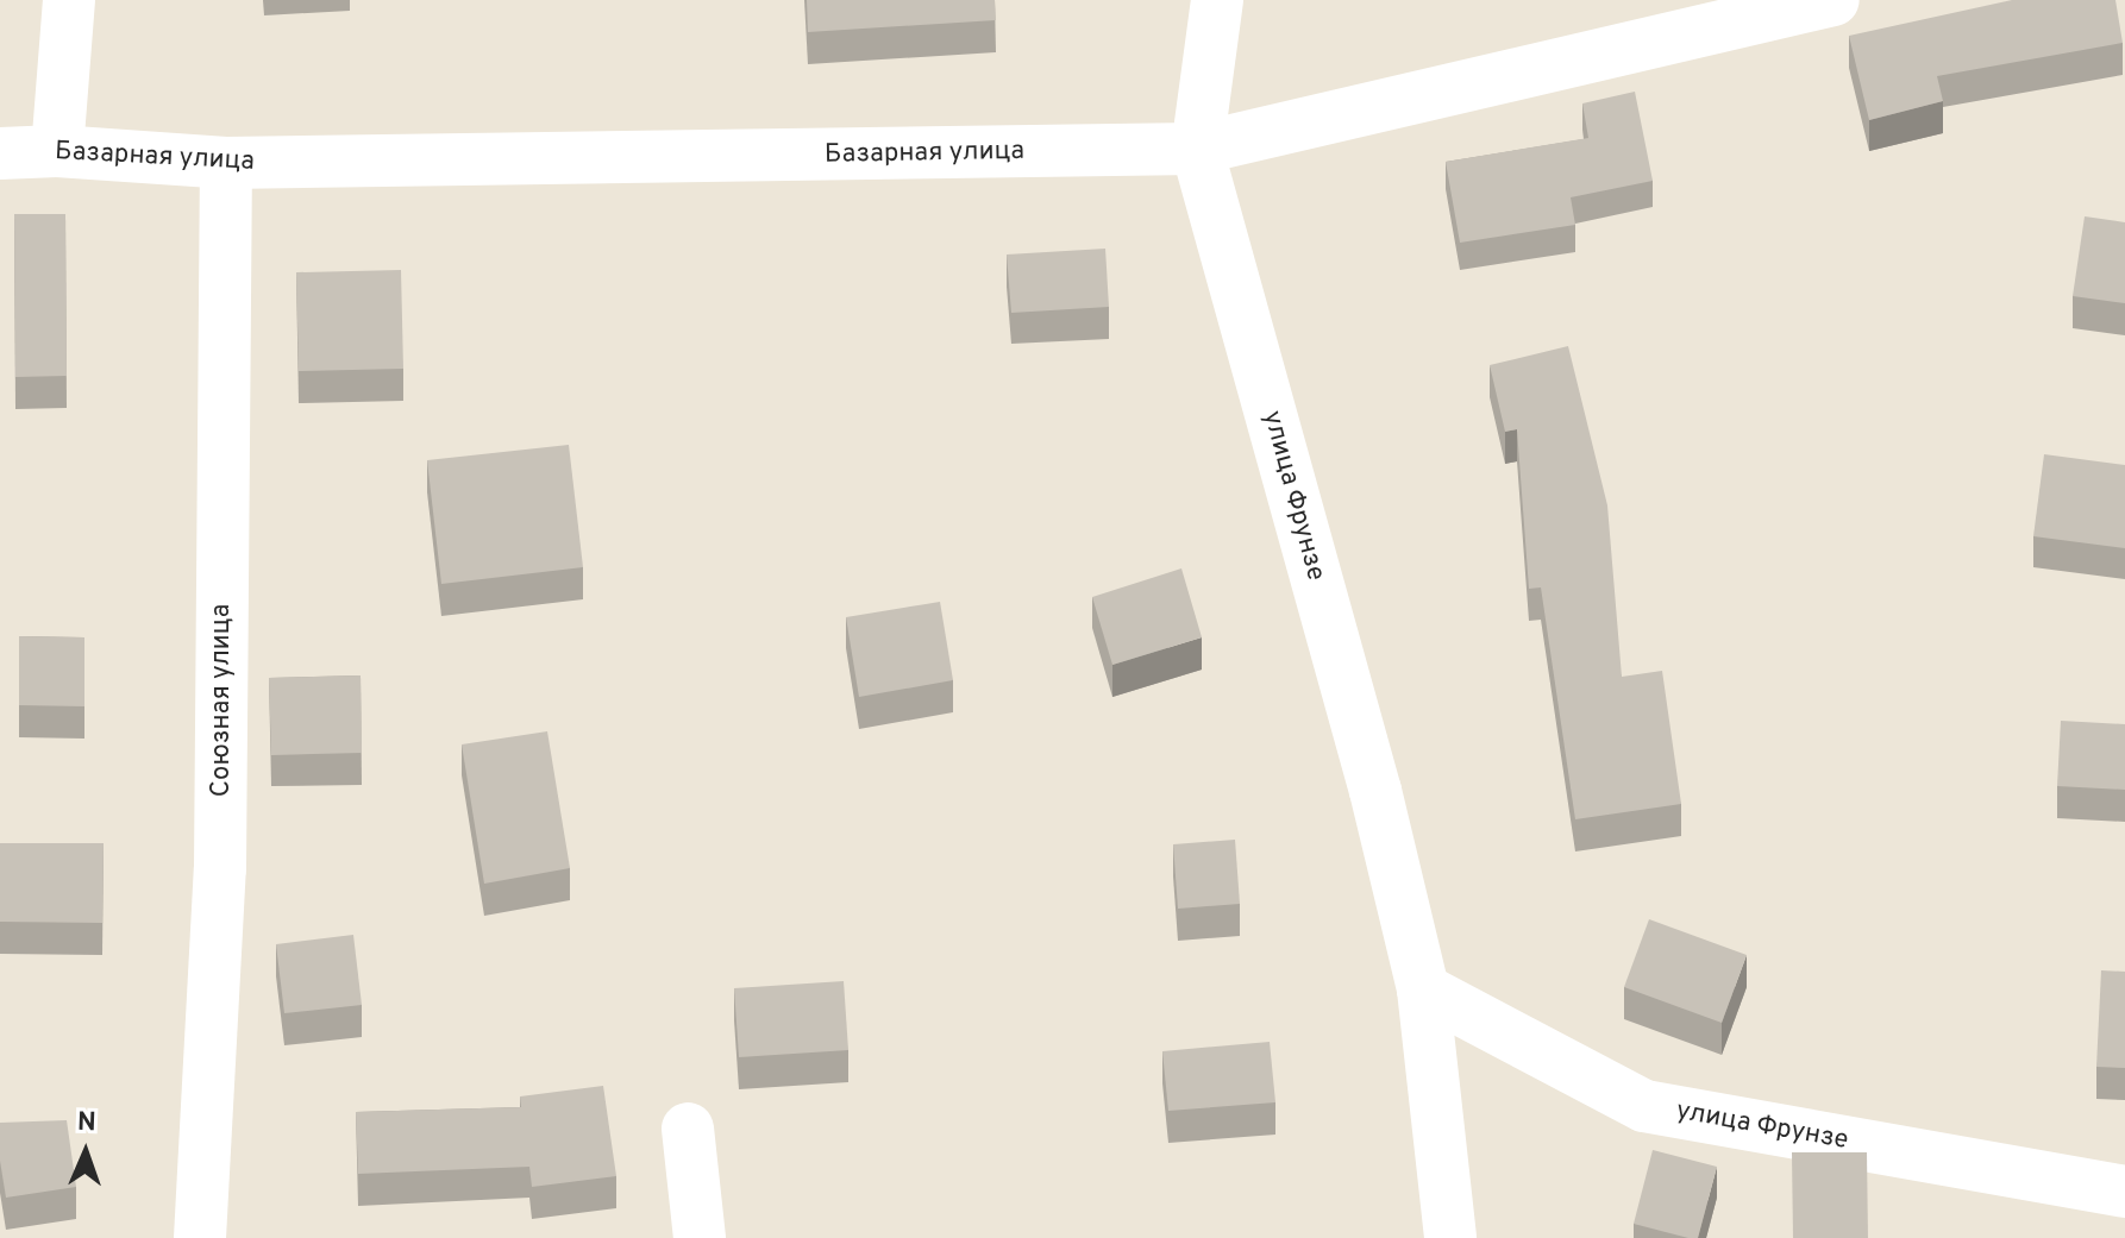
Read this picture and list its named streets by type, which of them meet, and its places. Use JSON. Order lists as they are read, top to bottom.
{
  "streets": {
    "street": ["Базарная улица", "улица Фрунзе", "Союзная улица"]
  },
  "crossings": [
    ["Базарная улица", "улица Фрунзе"],
    ["Базарная улица", "Союзная улица"]
  ],
  "north": "top"
}
